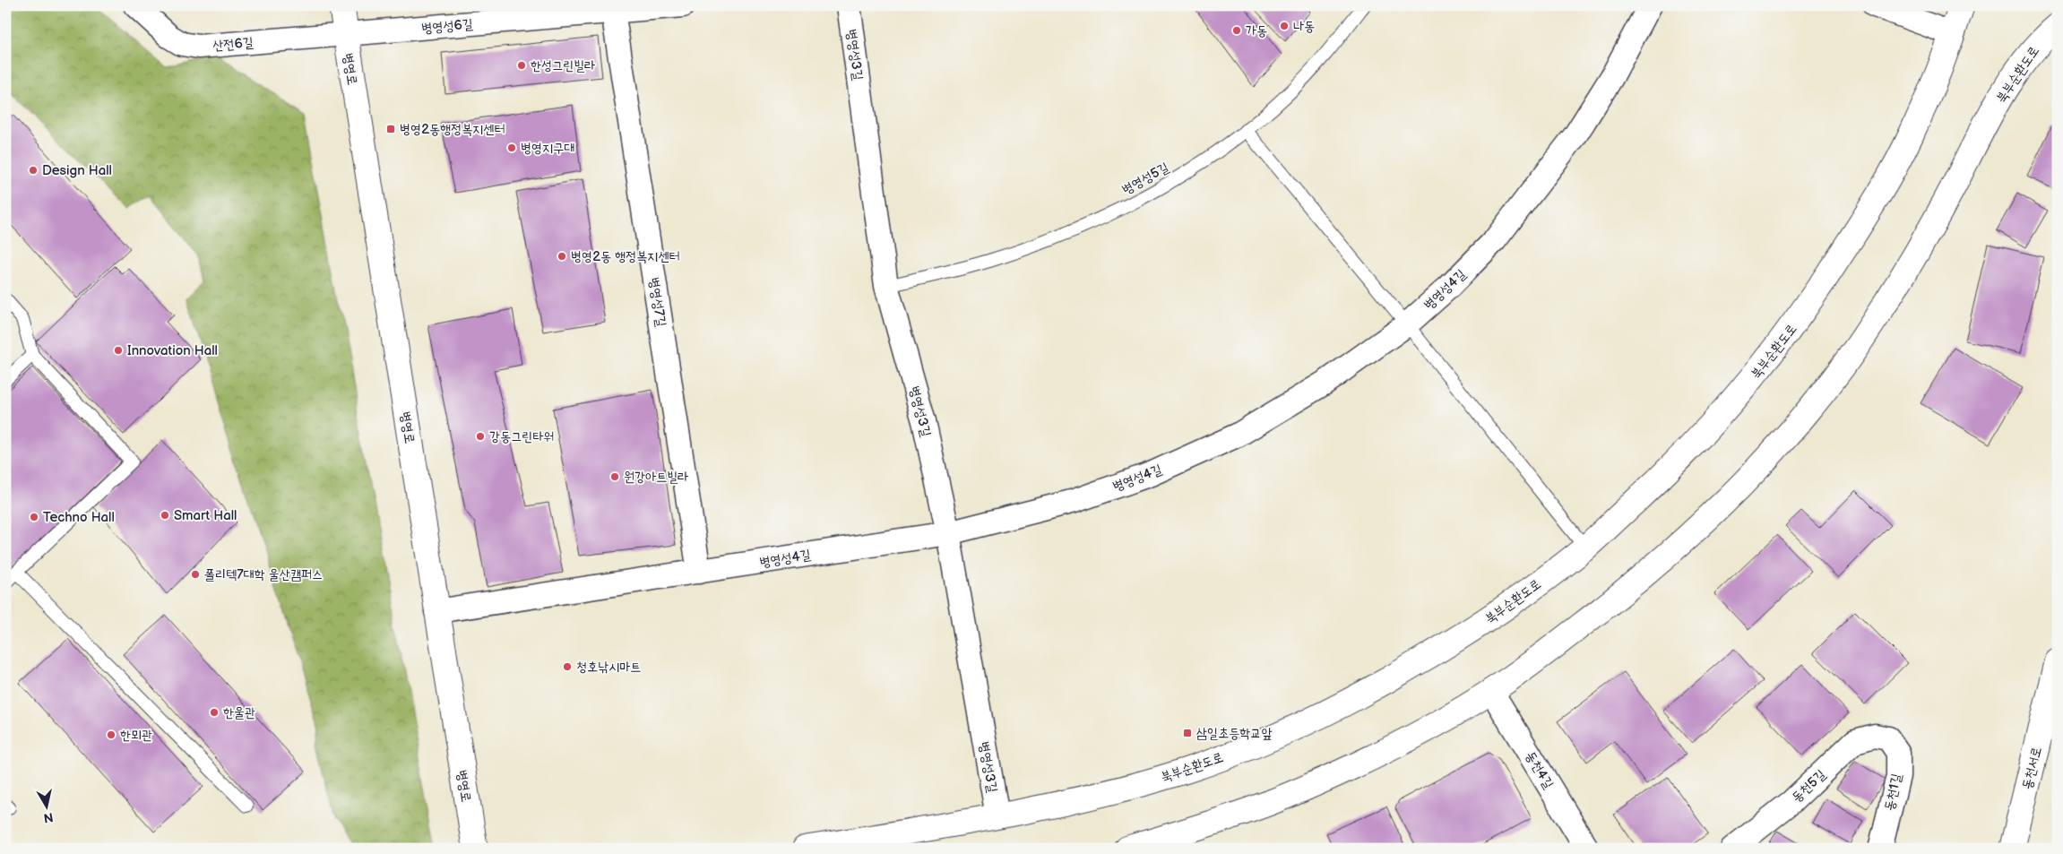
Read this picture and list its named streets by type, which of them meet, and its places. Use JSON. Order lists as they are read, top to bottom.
{
  "streets": {
    "main road": ["병영로", "북부순환도로", "동천서로"],
    "street": [
      "병영성6길",
      "산전6길",
      "병영성3길",
      "병영성4길",
      "병영성7길",
      "동천4길",
      "동천5길",
      "동천1길"
    ],
    "lane": ["병영성5길"]
  },
  "crossings": [
    ["병영성6길", "산전6길"],
    ["병영성6길", "병영로"],
    ["병영성6길", "병영성7길"],
    ["산전6길", "병영로"],
    ["병영성3길", "북부순환도로"],
    ["병영성3길", "병영성5길"],
    ["병영성3길", "병영성4길"],
    ["병영로", "병영성4길"],
    ["북부순환도로", "동천4길"],
    ["병영성4길", "병영성7길"],
    ["동천5길", "동천1길"]
  ],
  "places": {
    "other": [
      "나동",
      "가동",
      "한성그린빌라",
      "병영지구대",
      "Design Hall",
      "병영2동 행정복지센터",
      "Innovation Hall",
      "강동그린타워",
      "원강아트빌라",
      "Smart Hall",
      "Techno Hall",
      "폴리텍7대학 울산캠퍼스",
      "청호낚시마트",
      "한울관",
      "한뫼관"
    ],
    "transit": ["병영2동행정복지센터", "삼일초등학교앞"]
  },
  "north": "bottom"
}
